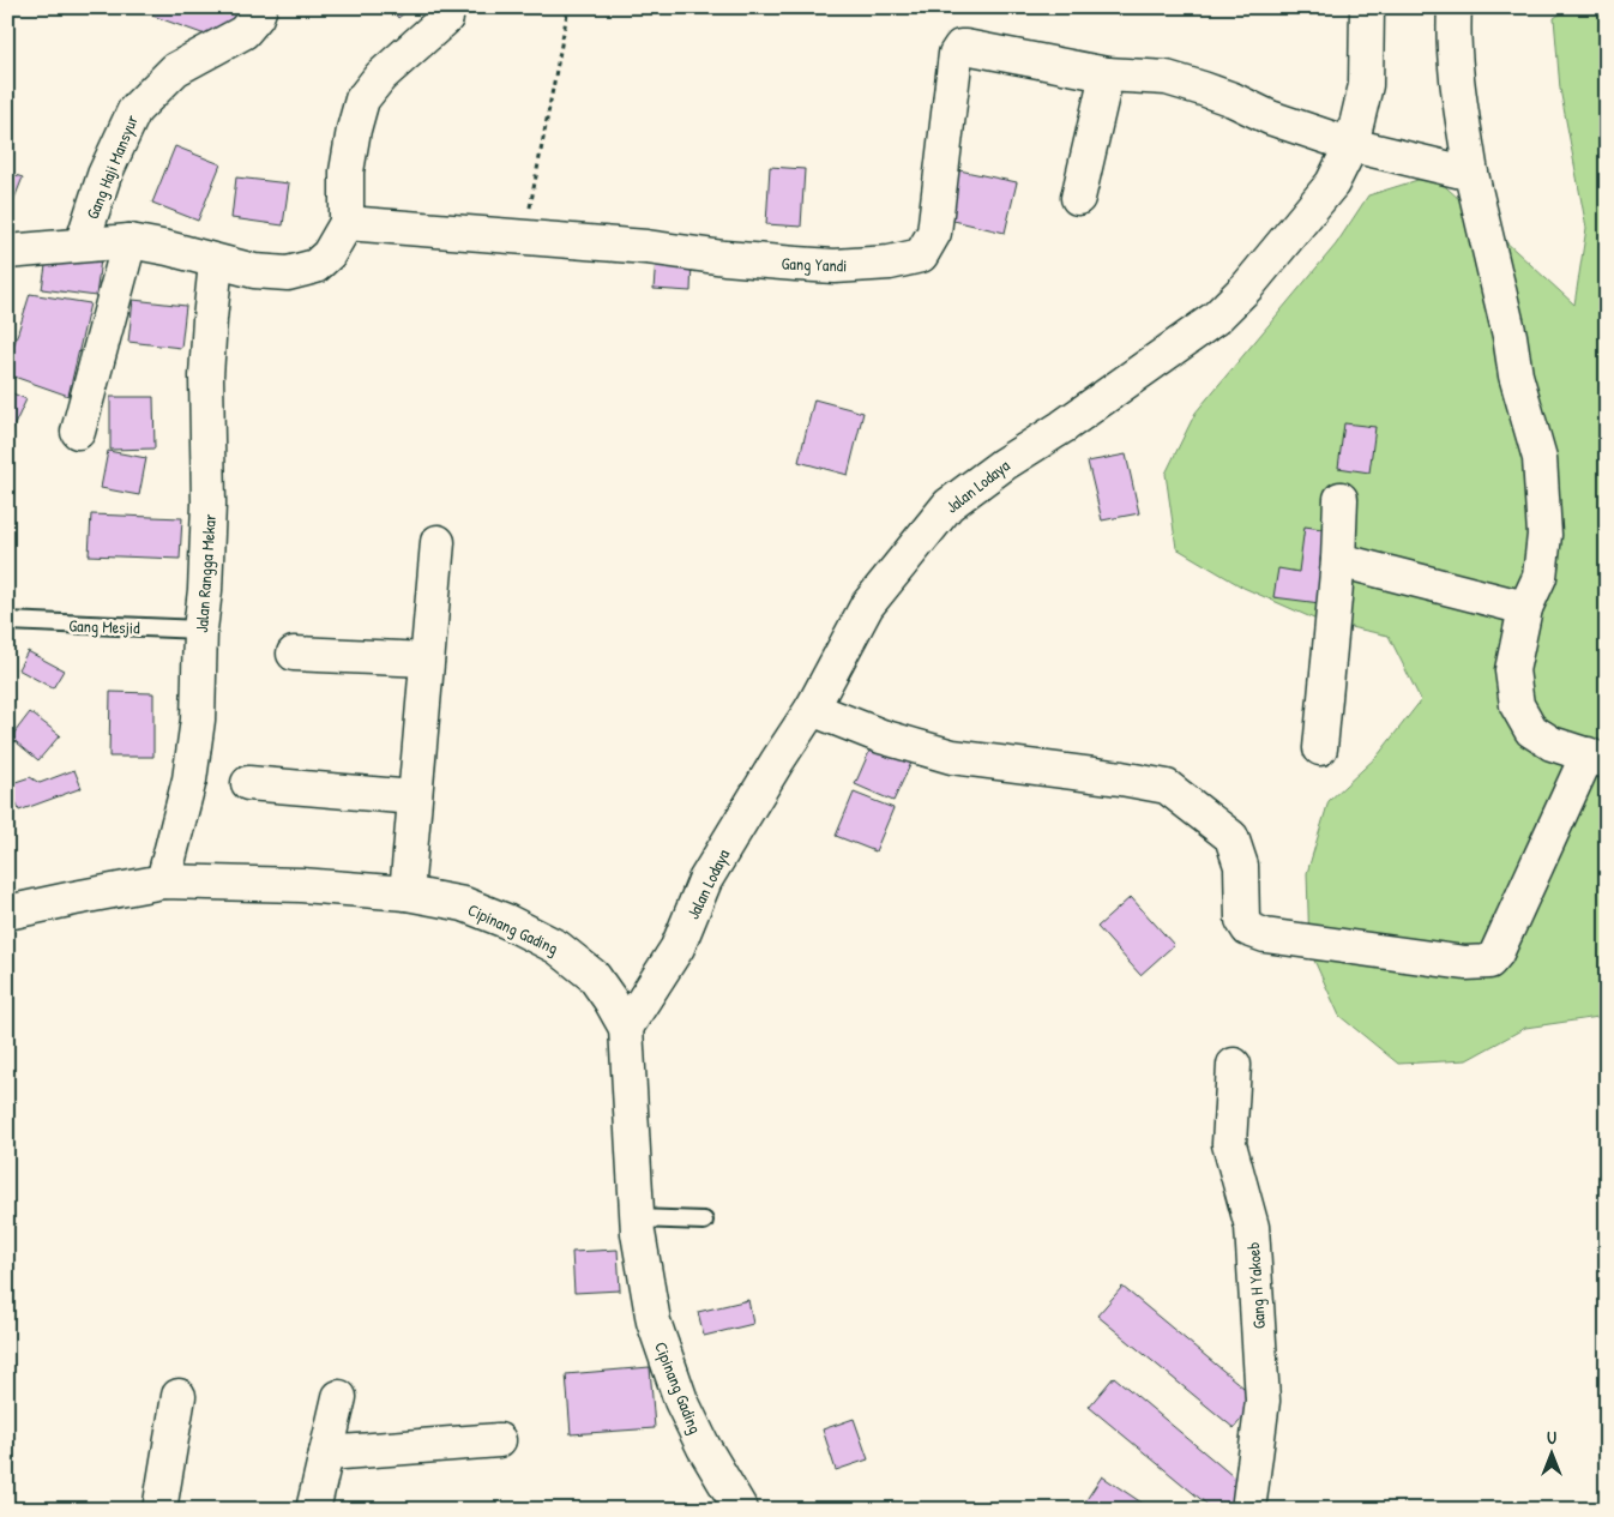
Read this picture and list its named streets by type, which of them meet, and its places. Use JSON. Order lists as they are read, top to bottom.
{
  "streets": {
    "street": [
      "Gang Haji Mansyur",
      "Gang Yandi",
      "Jalan Lodaya",
      "Jalan Rangga Mekar",
      "Cipinang Gading",
      "Gang H Yakoeb"
    ],
    "lane": ["Gang Mesjid"]
  },
  "crossings": [
    ["Jalan Lodaya", "Cipinang Gading"],
    ["Jalan Rangga Mekar", "Gang Mesjid"],
    ["Jalan Rangga Mekar", "Cipinang Gading"]
  ],
  "north": "top"
}
